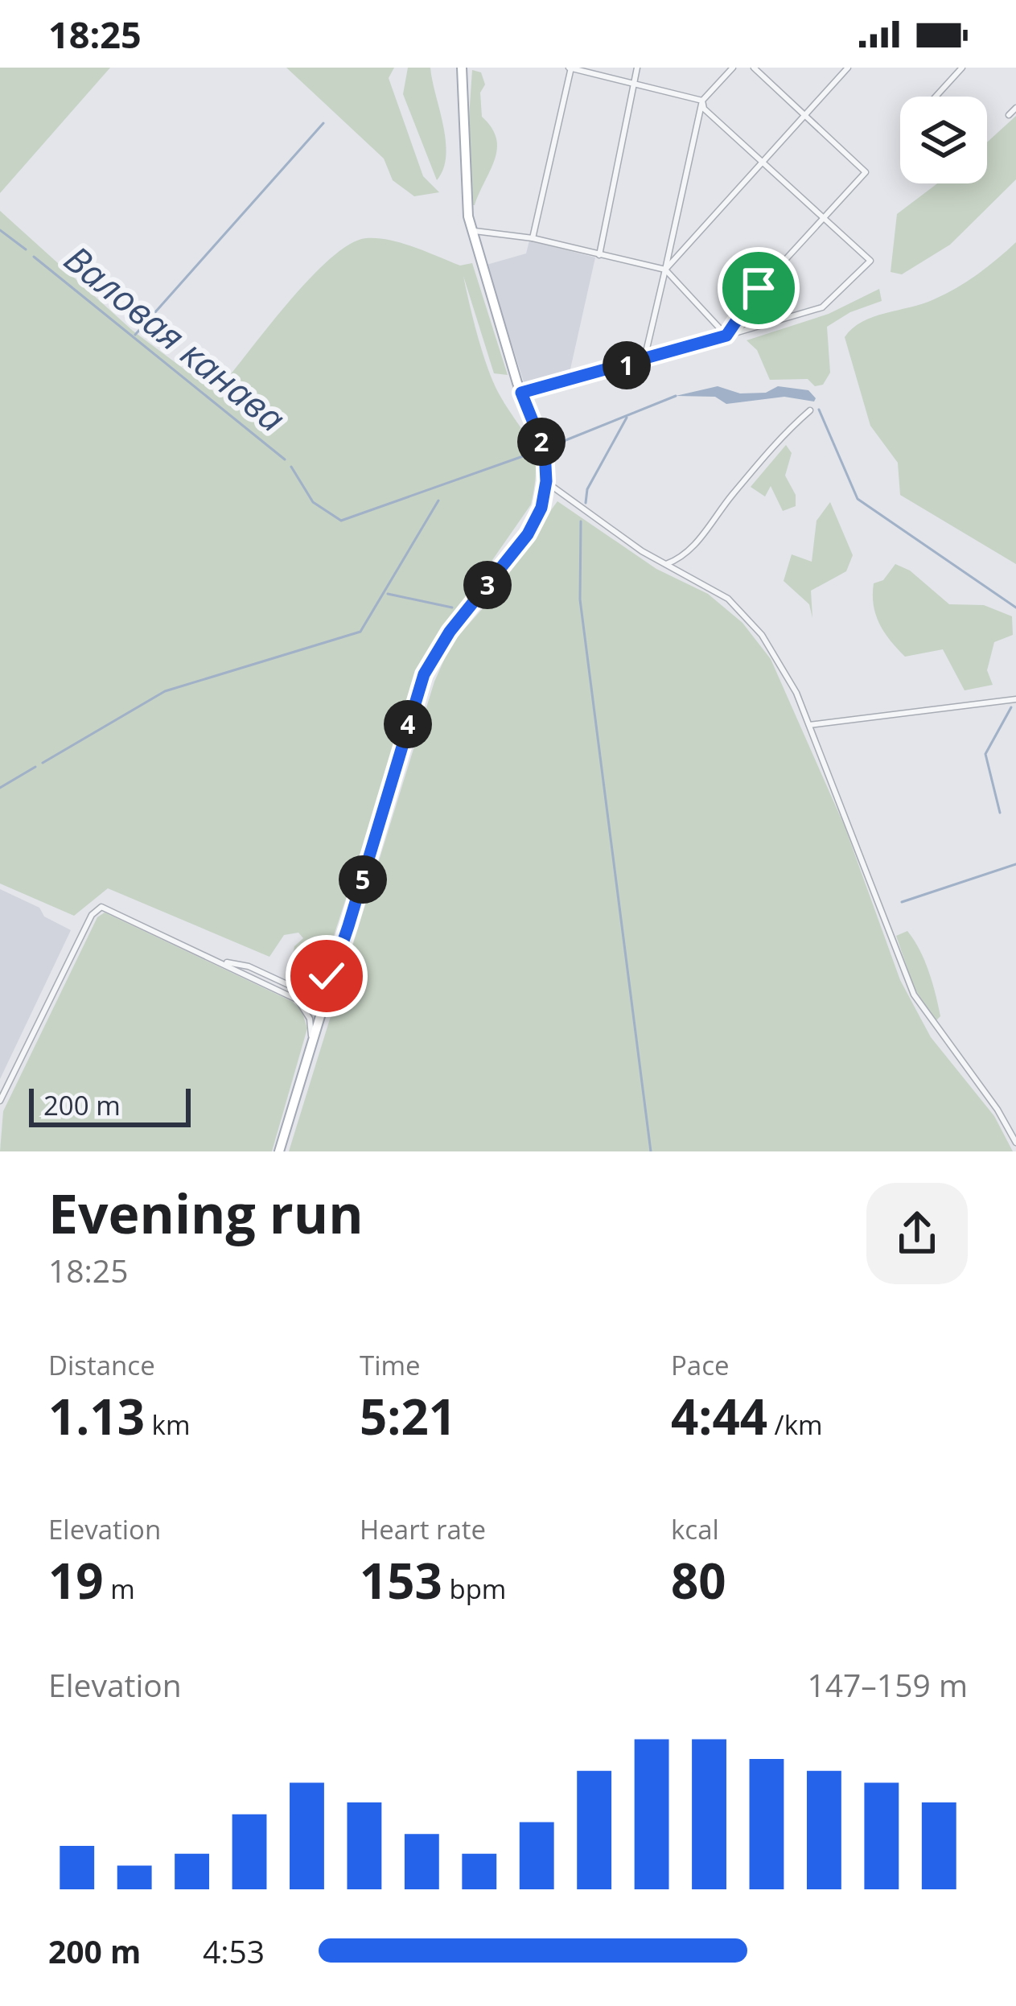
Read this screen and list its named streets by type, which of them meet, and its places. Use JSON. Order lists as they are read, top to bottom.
{
  "water": ["Валовая канава"],
  "scale_bar": "200 m",
  "page": {
    "status": "18:25",
    "pins": [
      "1",
      "2",
      "3",
      "4",
      "5"
    ],
    "scale": "200 m",
    "heading": ["Evening run", "18:25"],
    "stats": [
      ["Distance", "1.13 km"],
      ["Time", "5:21"],
      ["Pace", "4:44 /km"],
      ["Elevation", "19 m"],
      ["Heart rate", "153 bpm"],
      ["kcal", "80"]
    ],
    "chart": ["Elevation", "147–159 m"],
    "list": [
      {
        "name": "200 m",
        "note": "4:53"
      }
    ]
  }
}
